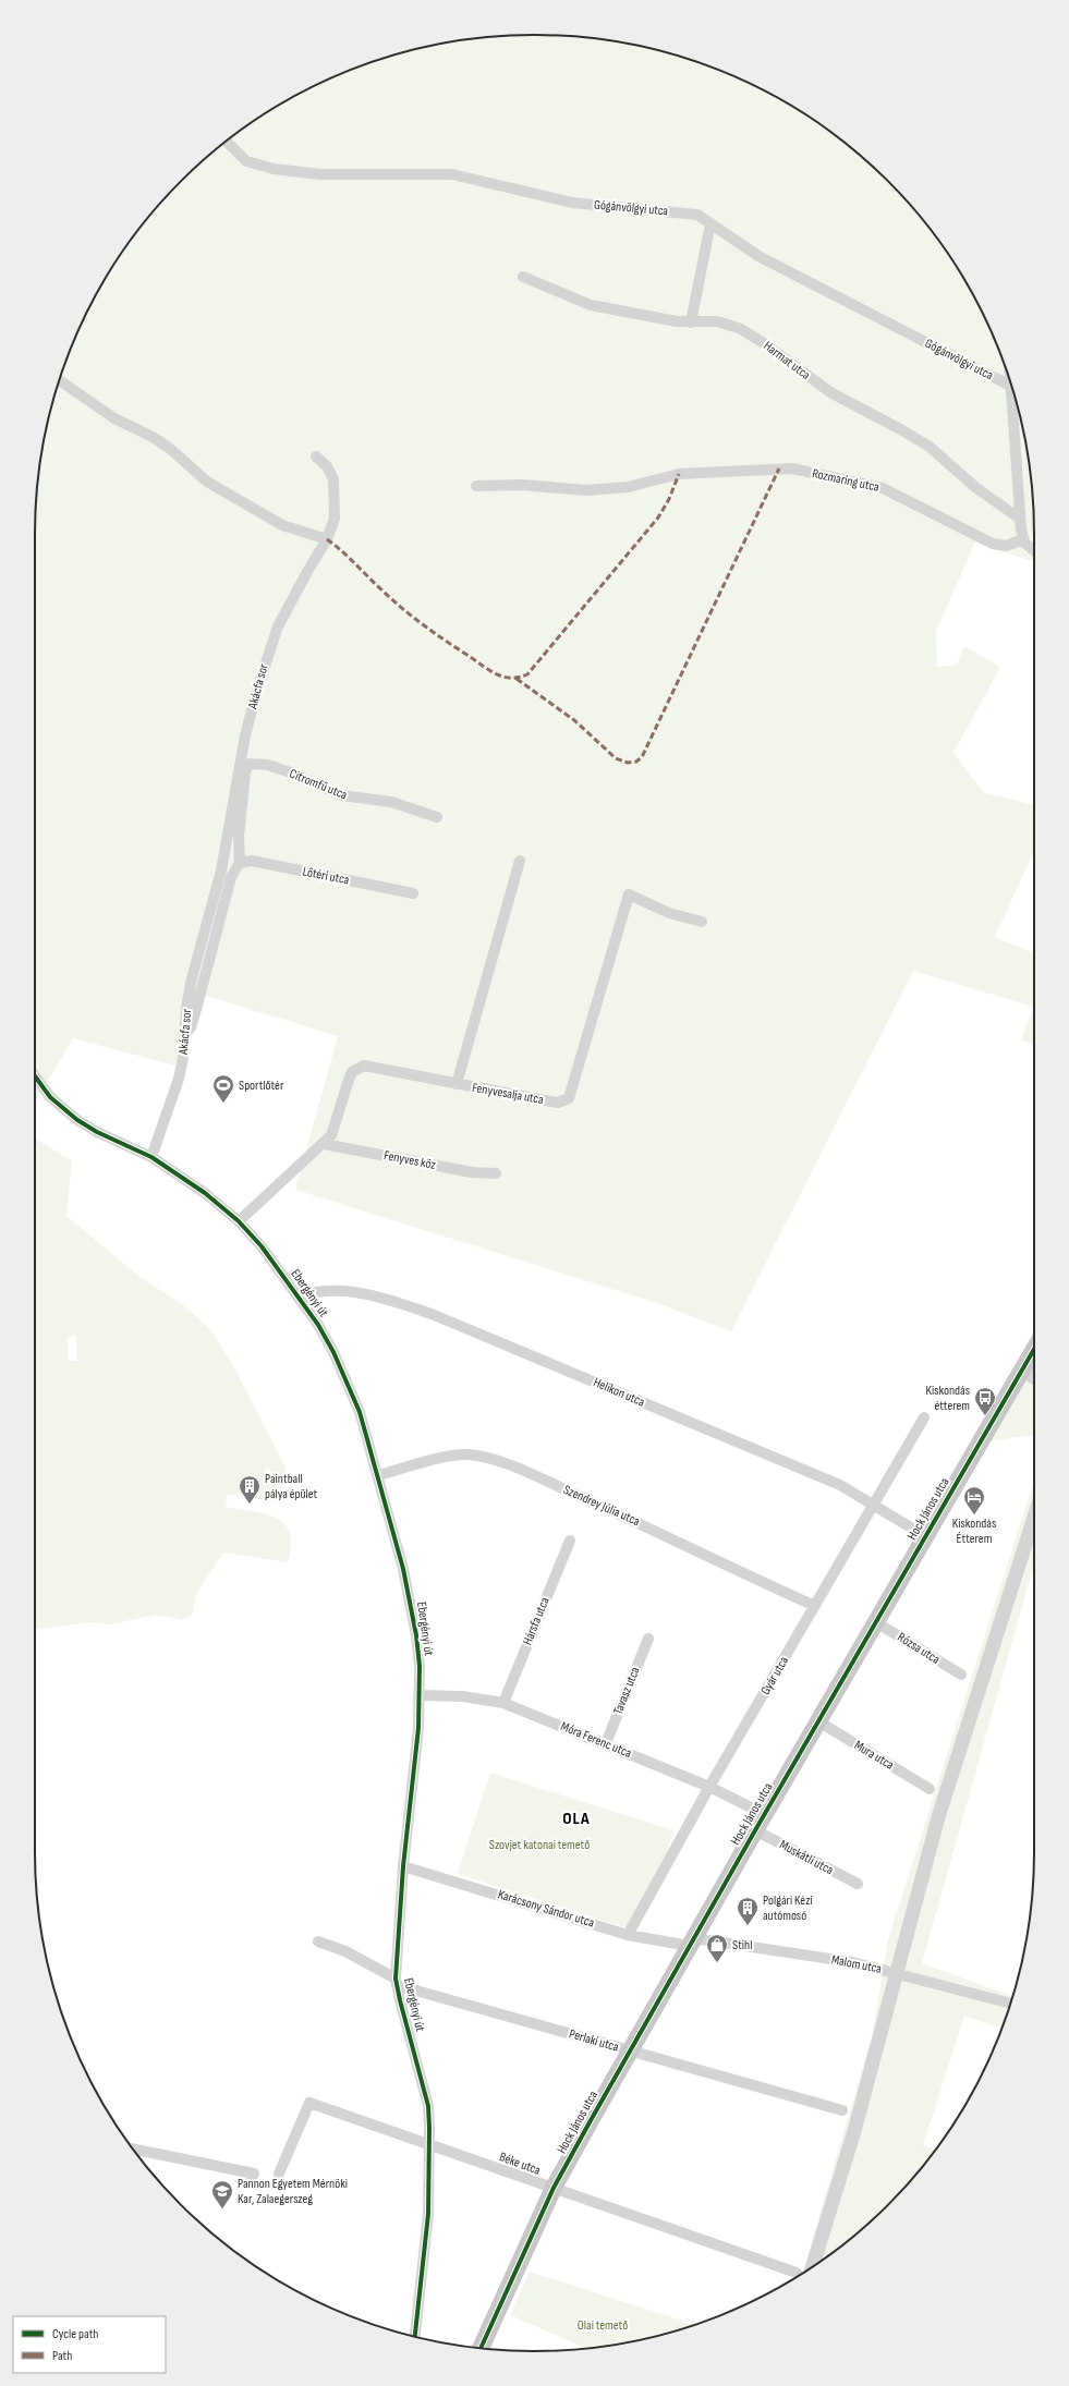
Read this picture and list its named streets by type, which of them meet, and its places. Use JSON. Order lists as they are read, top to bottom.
{
  "streets": {
    "main road": ["Hock János utca"],
    "street": [
      "Gógánvölgyi utca",
      "Harmat utca",
      "Rozmaring utca",
      "Akácfa sor",
      "Citromfű utca",
      "Lőtéri utca",
      "Fenyvesalja utca",
      "Fenyves köz",
      "Ebergényi út",
      "Helikon utca",
      "Szendrey Júlia utca",
      "Hársfa utca",
      "Rózsa utca",
      "Gyár utca",
      "Tavasz utca",
      "Móra Ferenc utca",
      "Mura utca",
      "Muskátli utca",
      "Karácsony Sándor utca",
      "Malom utca",
      "Perlaki utca",
      "Béke utca"
    ]
  },
  "crossings": [
    ["Akácfa sor", "Ebergényi út"],
    ["Citromfű utca", "Lőtéri utca"],
    ["Fenyvesalja utca", "Fenyves köz"],
    ["Fenyvesalja utca", "Ebergényi út"],
    ["Ebergényi út", "Helikon utca"],
    ["Ebergényi út", "Szendrey Júlia utca"],
    ["Ebergényi út", "Móra Ferenc utca"],
    ["Ebergényi út", "Karácsony Sándor utca"],
    ["Ebergényi út", "Perlaki utca"],
    ["Ebergényi út", "Béke utca"],
    ["Helikon utca", "Hock János utca"],
    ["Helikon utca", "Gyár utca"],
    ["Szendrey Júlia utca", "Gyár utca"],
    ["Hock János utca", "Rózsa utca"],
    ["Hock János utca", "Móra Ferenc utca"],
    ["Hock János utca", "Mura utca"],
    ["Hock János utca", "Muskátli utca"],
    ["Hock János utca", "Karácsony Sándor utca"],
    ["Hock János utca", "Malom utca"],
    ["Hock János utca", "Perlaki utca"],
    ["Hock János utca", "Béke utca"],
    ["Hársfa utca", "Móra Ferenc utca"],
    ["Gyár utca", "Móra Ferenc utca"],
    ["Gyár utca", "Karácsony Sándor utca"],
    ["Tavasz utca", "Móra Ferenc utca"],
    ["Karácsony Sándor utca", "Malom utca"]
  ],
  "districts": ["OLA"],
  "parks": ["Szovjet katonai temető", "Olai temető"],
  "places": {
    "sports": ["Sportlőtér"],
    "bus stop": ["Kiskondás étterem"],
    "building": ["Paintball pálya épület", "Polgári Kézi autómosó"],
    "hotel": ["Kiskondás Étterem"],
    "shop": ["Stihl"],
    "school or university": ["Pannon Egyetem Mérnöki Kar, Zalaegerszeg"]
  },
  "legend": ["Cycle path", "Path"]
}
